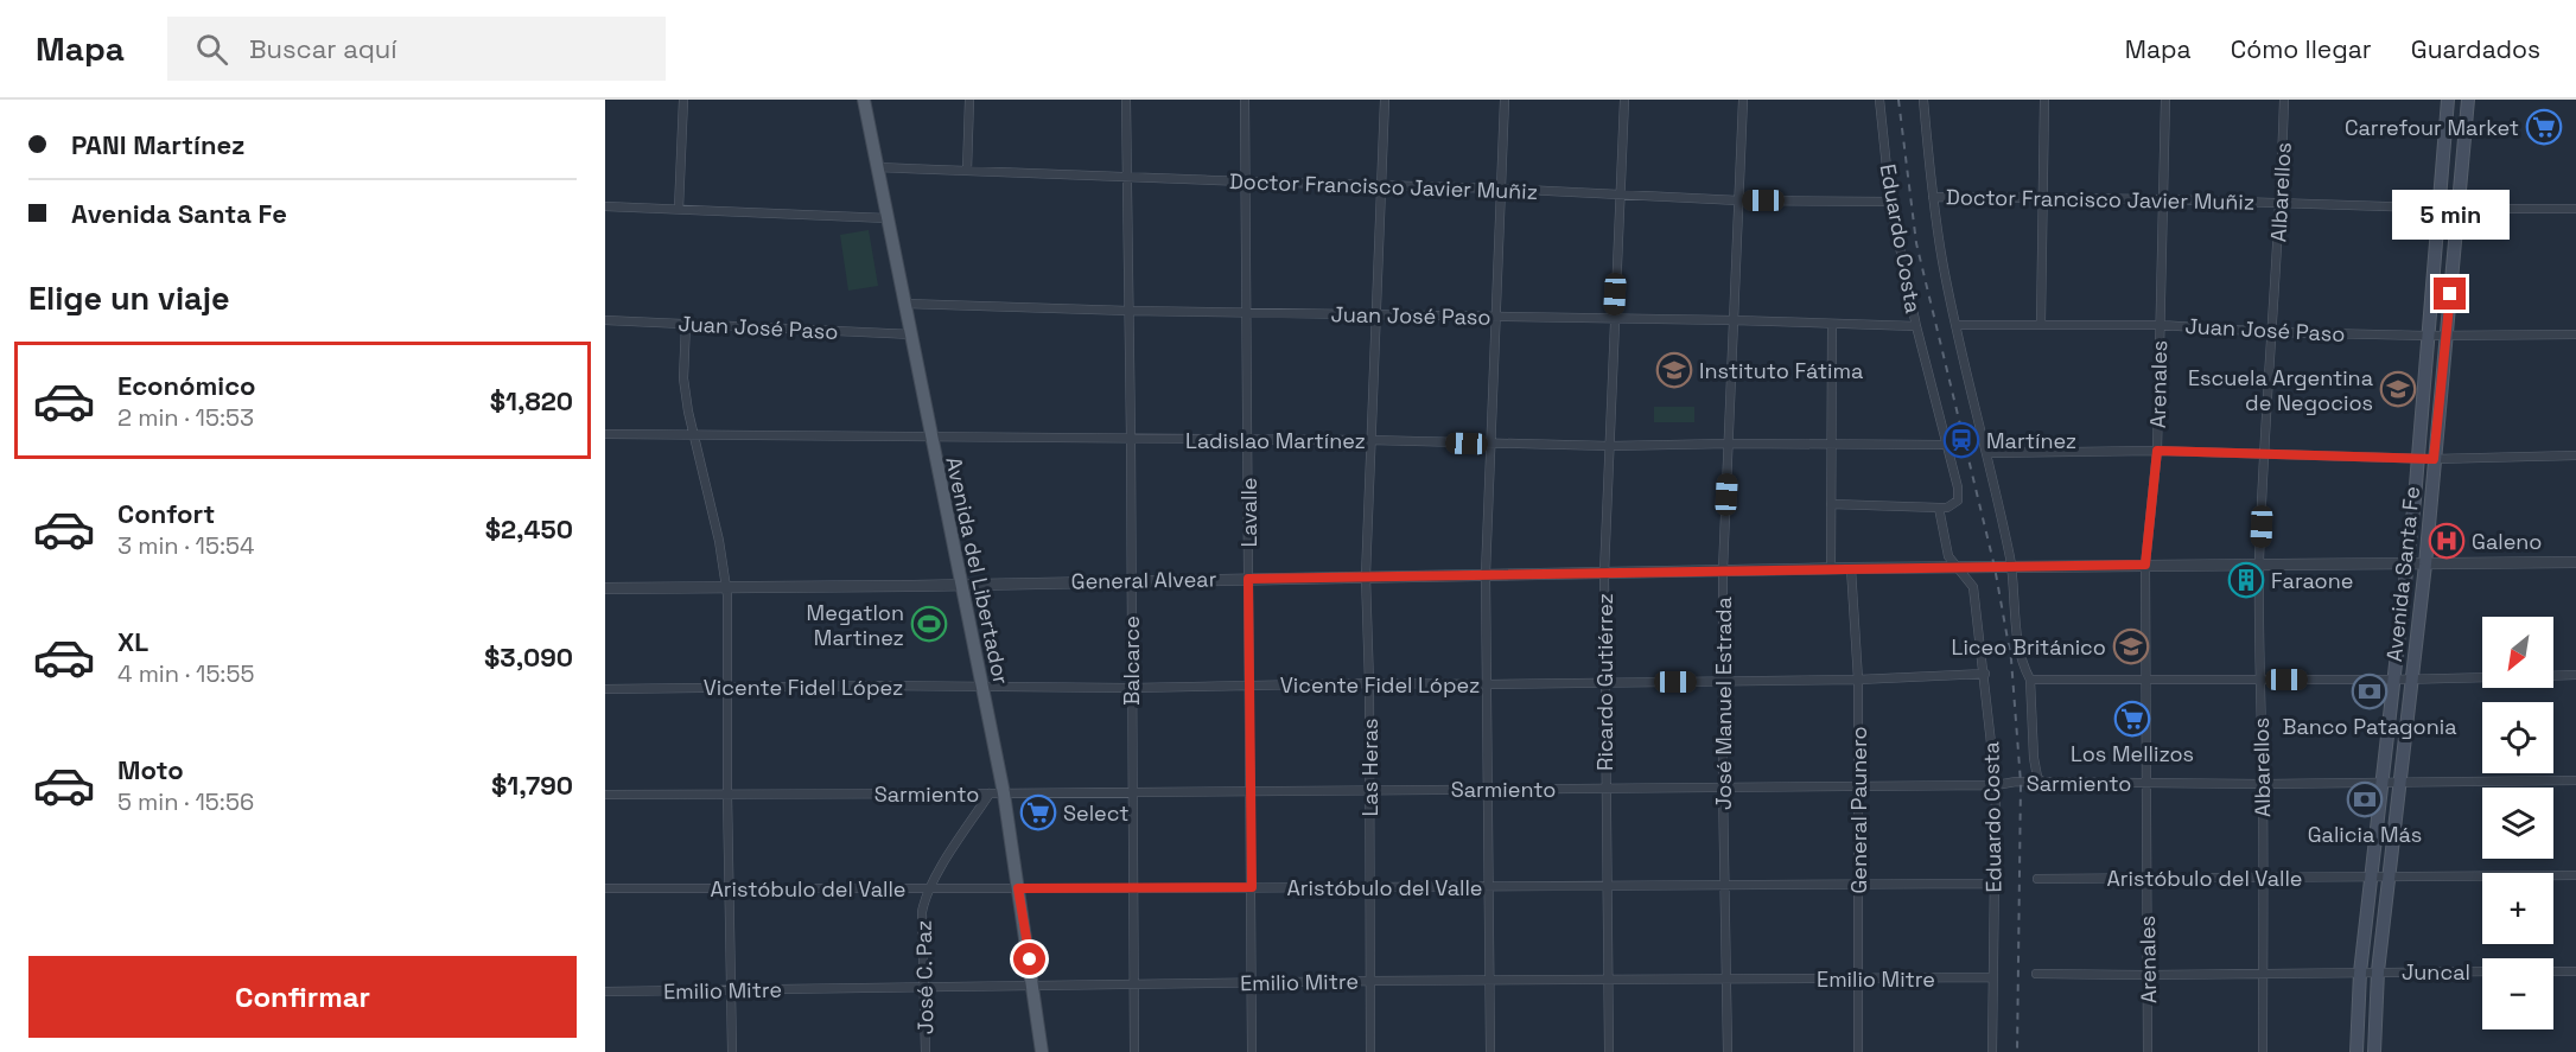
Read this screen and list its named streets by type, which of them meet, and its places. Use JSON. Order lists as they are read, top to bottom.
{
  "streets": {
    "main road": ["Avenida del Libertador", "Avenida Santa Fe"],
    "street": [
      "Doctor Francisco Javier Muñiz",
      "Albarellos",
      "Eduardo Costa",
      "Juan José Paso",
      "Arenales",
      "Ladislao Martínez",
      "Lavalle",
      "General Alvear",
      "Balcarce",
      "Ricardo Gutiérrez",
      "Vicente Fidel López",
      "José Manuel Estrada",
      "Las Heras",
      "Sarmiento",
      "General Paunero",
      "Aristóbulo del Valle",
      "Juncal",
      "José C. Paz",
      "Emilio Mitre"
    ]
  },
  "crossings": [
    ["Doctor Francisco Javier Muñiz", "Albarellos"],
    ["Doctor Francisco Javier Muñiz", "Eduardo Costa"],
    ["Doctor Francisco Javier Muñiz", "Arenales"],
    ["Doctor Francisco Javier Muñiz", "Lavalle"],
    ["Doctor Francisco Javier Muñiz", "Avenida del Libertador"],
    ["Doctor Francisco Javier Muñiz", "Avenida Santa Fe"],
    ["Doctor Francisco Javier Muñiz", "Balcarce"],
    ["Doctor Francisco Javier Muñiz", "Ricardo Gutiérrez"],
    ["Doctor Francisco Javier Muñiz", "José Manuel Estrada"],
    ["Doctor Francisco Javier Muñiz", "Las Heras"],
    ["Albarellos", "Juan José Paso"],
    ["Albarellos", "General Alvear"],
    ["Albarellos", "Sarmiento"],
    ["Albarellos", "Aristóbulo del Valle"],
    ["Eduardo Costa", "Juan José Paso"],
    ["Eduardo Costa", "Ladislao Martínez"],
    ["Eduardo Costa", "General Alvear"],
    ["Eduardo Costa", "Vicente Fidel López"],
    ["Eduardo Costa", "Sarmiento"],
    ["Eduardo Costa", "Aristóbulo del Valle"],
    ["Eduardo Costa", "Emilio Mitre"],
    ["Juan José Paso", "Arenales"],
    ["Juan José Paso", "Lavalle"],
    ["Juan José Paso", "Avenida del Libertador"],
    ["Juan José Paso", "Avenida Santa Fe"],
    ["Juan José Paso", "Balcarce"],
    ["Juan José Paso", "Ricardo Gutiérrez"],
    ["Juan José Paso", "José Manuel Estrada"],
    ["Juan José Paso", "Las Heras"],
    ["Arenales", "General Alvear"],
    ["Arenales", "Sarmiento"],
    ["Arenales", "Aristóbulo del Valle"],
    ["Ladislao Martínez", "Lavalle"],
    ["Ladislao Martínez", "Avenida del Libertador"],
    ["Ladislao Martínez", "Balcarce"],
    ["Ladislao Martínez", "Ricardo Gutiérrez"],
    ["Ladislao Martínez", "José Manuel Estrada"],
    ["Ladislao Martínez", "Las Heras"],
    ["Lavalle", "General Alvear"],
    ["Lavalle", "Vicente Fidel López"],
    ["Lavalle", "Sarmiento"],
    ["Lavalle", "Aristóbulo del Valle"],
    ["Lavalle", "Emilio Mitre"],
    ["Avenida del Libertador", "General Alvear"],
    ["Avenida del Libertador", "Vicente Fidel López"],
    ["Avenida del Libertador", "Sarmiento"],
    ["Avenida del Libertador", "Aristóbulo del Valle"],
    ["Avenida del Libertador", "Emilio Mitre"],
    ["Avenida Santa Fe", "General Alvear"],
    ["Avenida Santa Fe", "Sarmiento"],
    ["Avenida Santa Fe", "Aristóbulo del Valle"],
    ["Avenida Santa Fe", "Juncal"],
    ["General Alvear", "Balcarce"],
    ["General Alvear", "Ricardo Gutiérrez"],
    ["General Alvear", "José Manuel Estrada"],
    ["General Alvear", "Las Heras"],
    ["General Alvear", "General Paunero"],
    ["Balcarce", "Vicente Fidel López"],
    ["Balcarce", "Sarmiento"],
    ["Balcarce", "Aristóbulo del Valle"],
    ["Balcarce", "Emilio Mitre"],
    ["Ricardo Gutiérrez", "Vicente Fidel López"],
    ["Ricardo Gutiérrez", "Sarmiento"],
    ["Ricardo Gutiérrez", "Aristóbulo del Valle"],
    ["Ricardo Gutiérrez", "Emilio Mitre"],
    ["Vicente Fidel López", "José Manuel Estrada"],
    ["Vicente Fidel López", "Las Heras"],
    ["Vicente Fidel López", "General Paunero"],
    ["José Manuel Estrada", "Sarmiento"],
    ["José Manuel Estrada", "Aristóbulo del Valle"],
    ["José Manuel Estrada", "Emilio Mitre"],
    ["Las Heras", "Sarmiento"],
    ["Las Heras", "Aristóbulo del Valle"],
    ["Las Heras", "Emilio Mitre"],
    ["Sarmiento", "General Paunero"],
    ["Sarmiento", "José C. Paz"],
    ["General Paunero", "Aristóbulo del Valle"],
    ["General Paunero", "Emilio Mitre"],
    ["Aristóbulo del Valle", "José C. Paz"],
    ["José C. Paz", "Emilio Mitre"]
  ],
  "places": {
    "supermarket": ["Carrefour Market", "Los Mellizos", "Select"],
    "school or university": ["Instituto Fátima", "Escuela Argentina de Negocios", "Liceo Británico"],
    "station": ["Martínez"],
    "hospital": ["Galeno"],
    "building": ["Faraone"],
    "sports": ["Megatlon Martinez"],
    "bank": ["Banco Patagonia", "Galicia Más"]
  },
  "north": "bottom left",
  "page": {
    "header": "Mapa",
    "search": "Buscar aquí",
    "nav": ["Mapa", "Cómo llegar", "Guardados"],
    "banner": ["PANI Martínez", "Avenida Santa Fe"],
    "bubble": "5 min",
    "heading": "Elige un viaje",
    "list": [
      {
        "name": "Económico",
        "note": "2 min · 15:53",
        "value": "$1,820"
      },
      {
        "name": "Confort",
        "note": "3 min · 15:54",
        "value": "$2,450"
      },
      {
        "name": "XL",
        "note": "4 min · 15:55",
        "value": "$3,090"
      },
      {
        "name": "Moto",
        "note": "5 min · 15:56",
        "value": "$1,790"
      }
    ],
    "map_buttons": ["+", "−"],
    "buttons": "Confirmar"
  }
}
